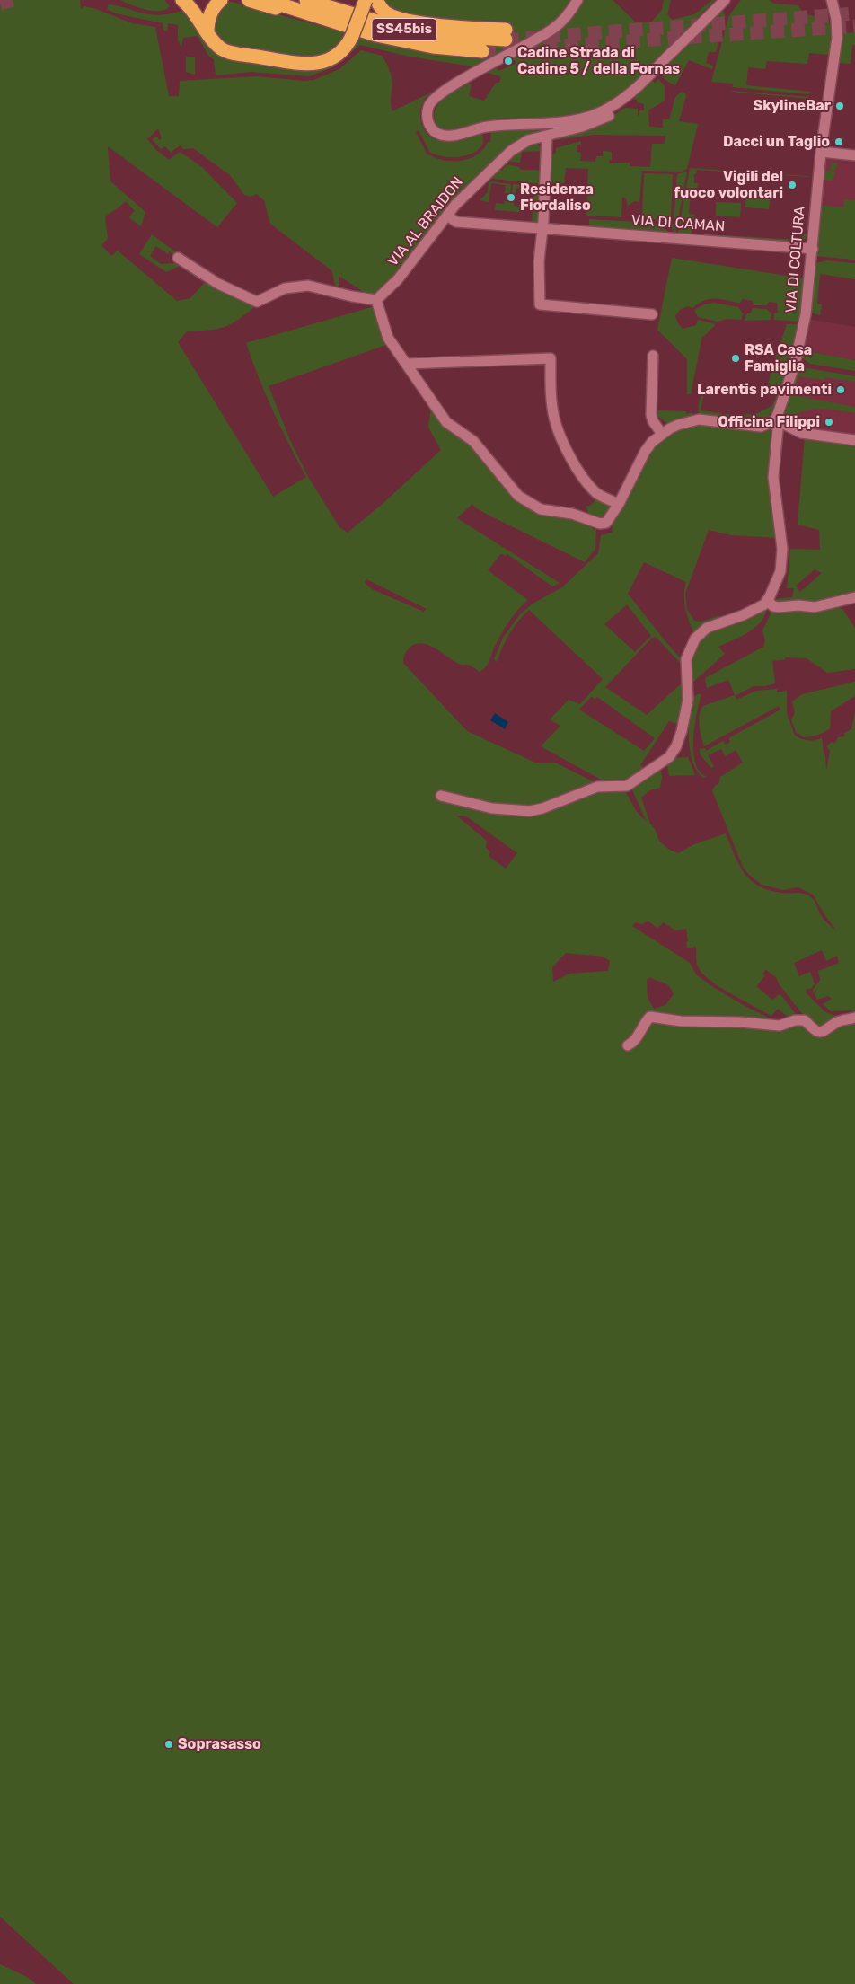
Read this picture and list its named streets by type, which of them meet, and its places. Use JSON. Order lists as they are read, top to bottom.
{
  "streets": {
    "highway": ["SS45bis"],
    "street": ["VIA AL BRAIDON", "VIA DI CAMAN", "VIA DI COLTURA"]
  },
  "crossings": [
    ["VIA AL BRAIDON", "VIA DI CAMAN"],
    ["VIA DI CAMAN", "VIA DI COLTURA"]
  ],
  "places": [
    "Cadine Strada di Cadine 5 / della Fornas",
    "SkylineBar",
    "Dacci un Taglio",
    "Vigili del fuoco volontari",
    "Residenza Fiordaliso",
    "RSA Casa Famiglia",
    "Larentis pavimenti",
    "Officina Filippi",
    "Soprasasso"
  ]
}
